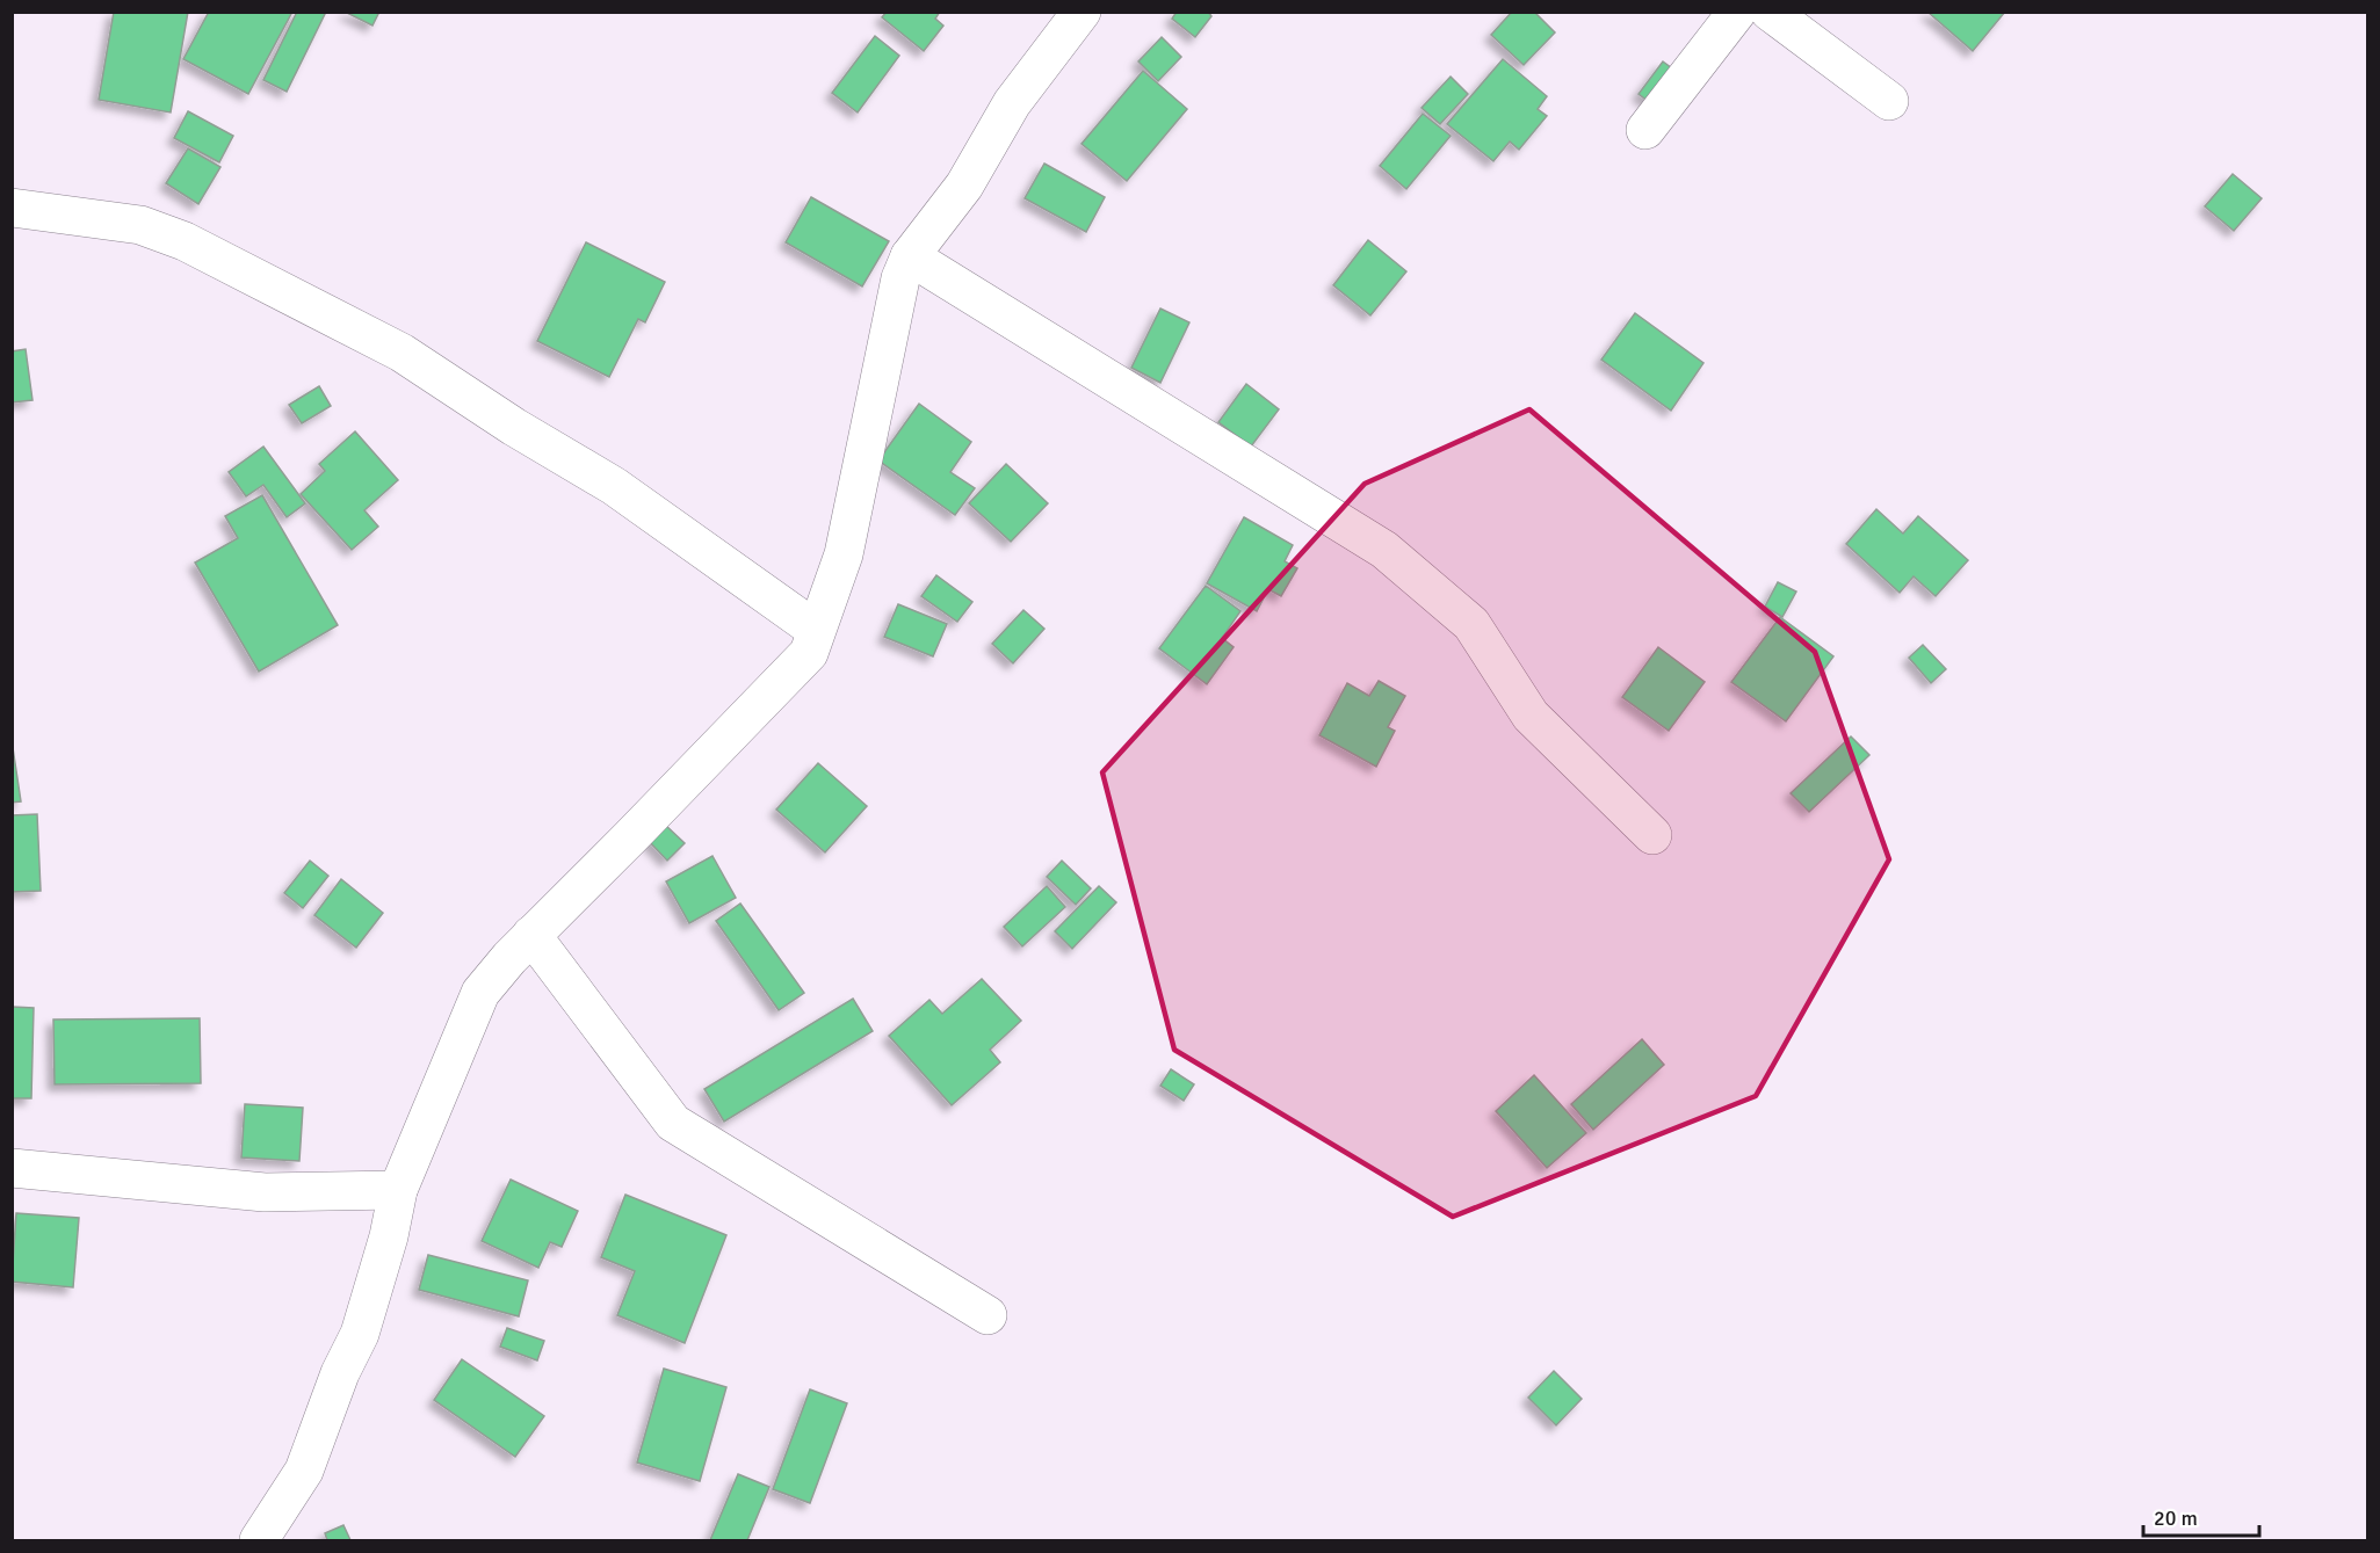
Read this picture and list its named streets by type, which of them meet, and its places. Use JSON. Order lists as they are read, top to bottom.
{
  "scale_bar": "20 m"
}
